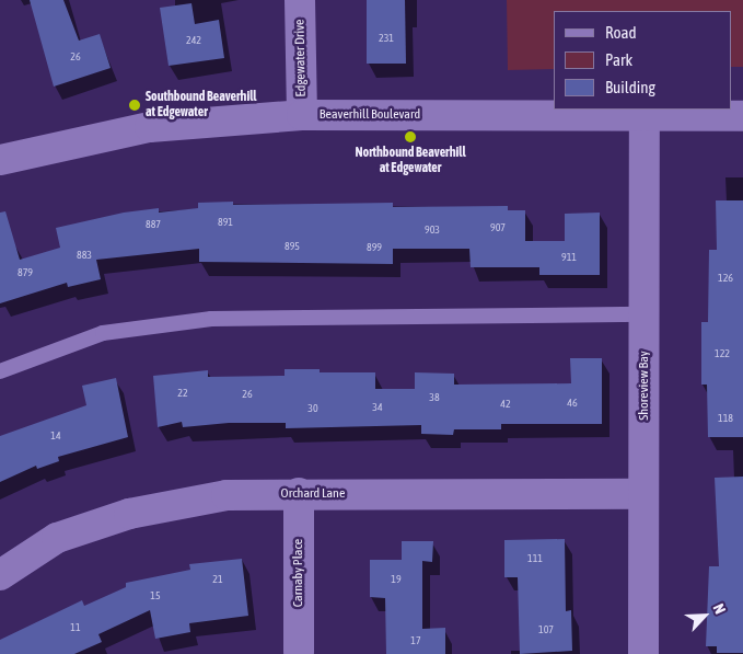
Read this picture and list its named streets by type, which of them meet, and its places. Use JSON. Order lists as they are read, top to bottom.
{
  "streets": {
    "street": [
      "Edgewater Drive",
      "Beaverhill Boulevard",
      "Shoreview Bay",
      "Orchard Lane",
      "Carnaby Place"
    ]
  },
  "crossings": [
    ["Edgewater Drive", "Beaverhill Boulevard"],
    ["Beaverhill Boulevard", "Shoreview Bay"],
    ["Shoreview Bay", "Orchard Lane"],
    ["Orchard Lane", "Carnaby Place"]
  ],
  "places": ["Southbound Beaverhill at Edgewater", "Northbound Beaverhill at Edgewater"],
  "house_numbers": [
    "231",
    "242",
    "26",
    "891",
    "887",
    "907",
    "903",
    "895",
    "899",
    "883",
    "911",
    "879",
    "126",
    "122",
    "22",
    "26",
    "38",
    "46",
    "42",
    "34",
    "30",
    "118",
    "14",
    "111",
    "21",
    "19",
    "15",
    "11",
    "107",
    "17"
  ],
  "legend": ["Road", "Park", "Building"],
  "north": "top right"
}
